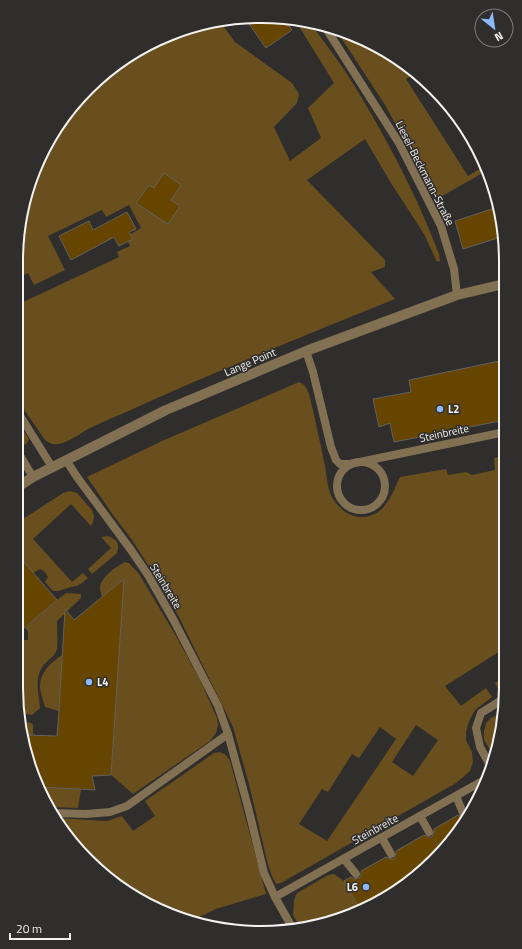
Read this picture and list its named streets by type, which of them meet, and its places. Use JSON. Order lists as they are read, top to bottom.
{
  "streets": {
    "street": ["Lange Point"],
    "lane": ["Liesel-Beckmann-Straße", "Steinbreite"]
  },
  "crossings": [
    ["Liesel-Beckmann-Straße", "Lange Point"],
    ["Lange Point", "Steinbreite"]
  ],
  "places": ["L2", "L4", "L6"],
  "scale_bar": "20 m",
  "north": "bottom right"
}
